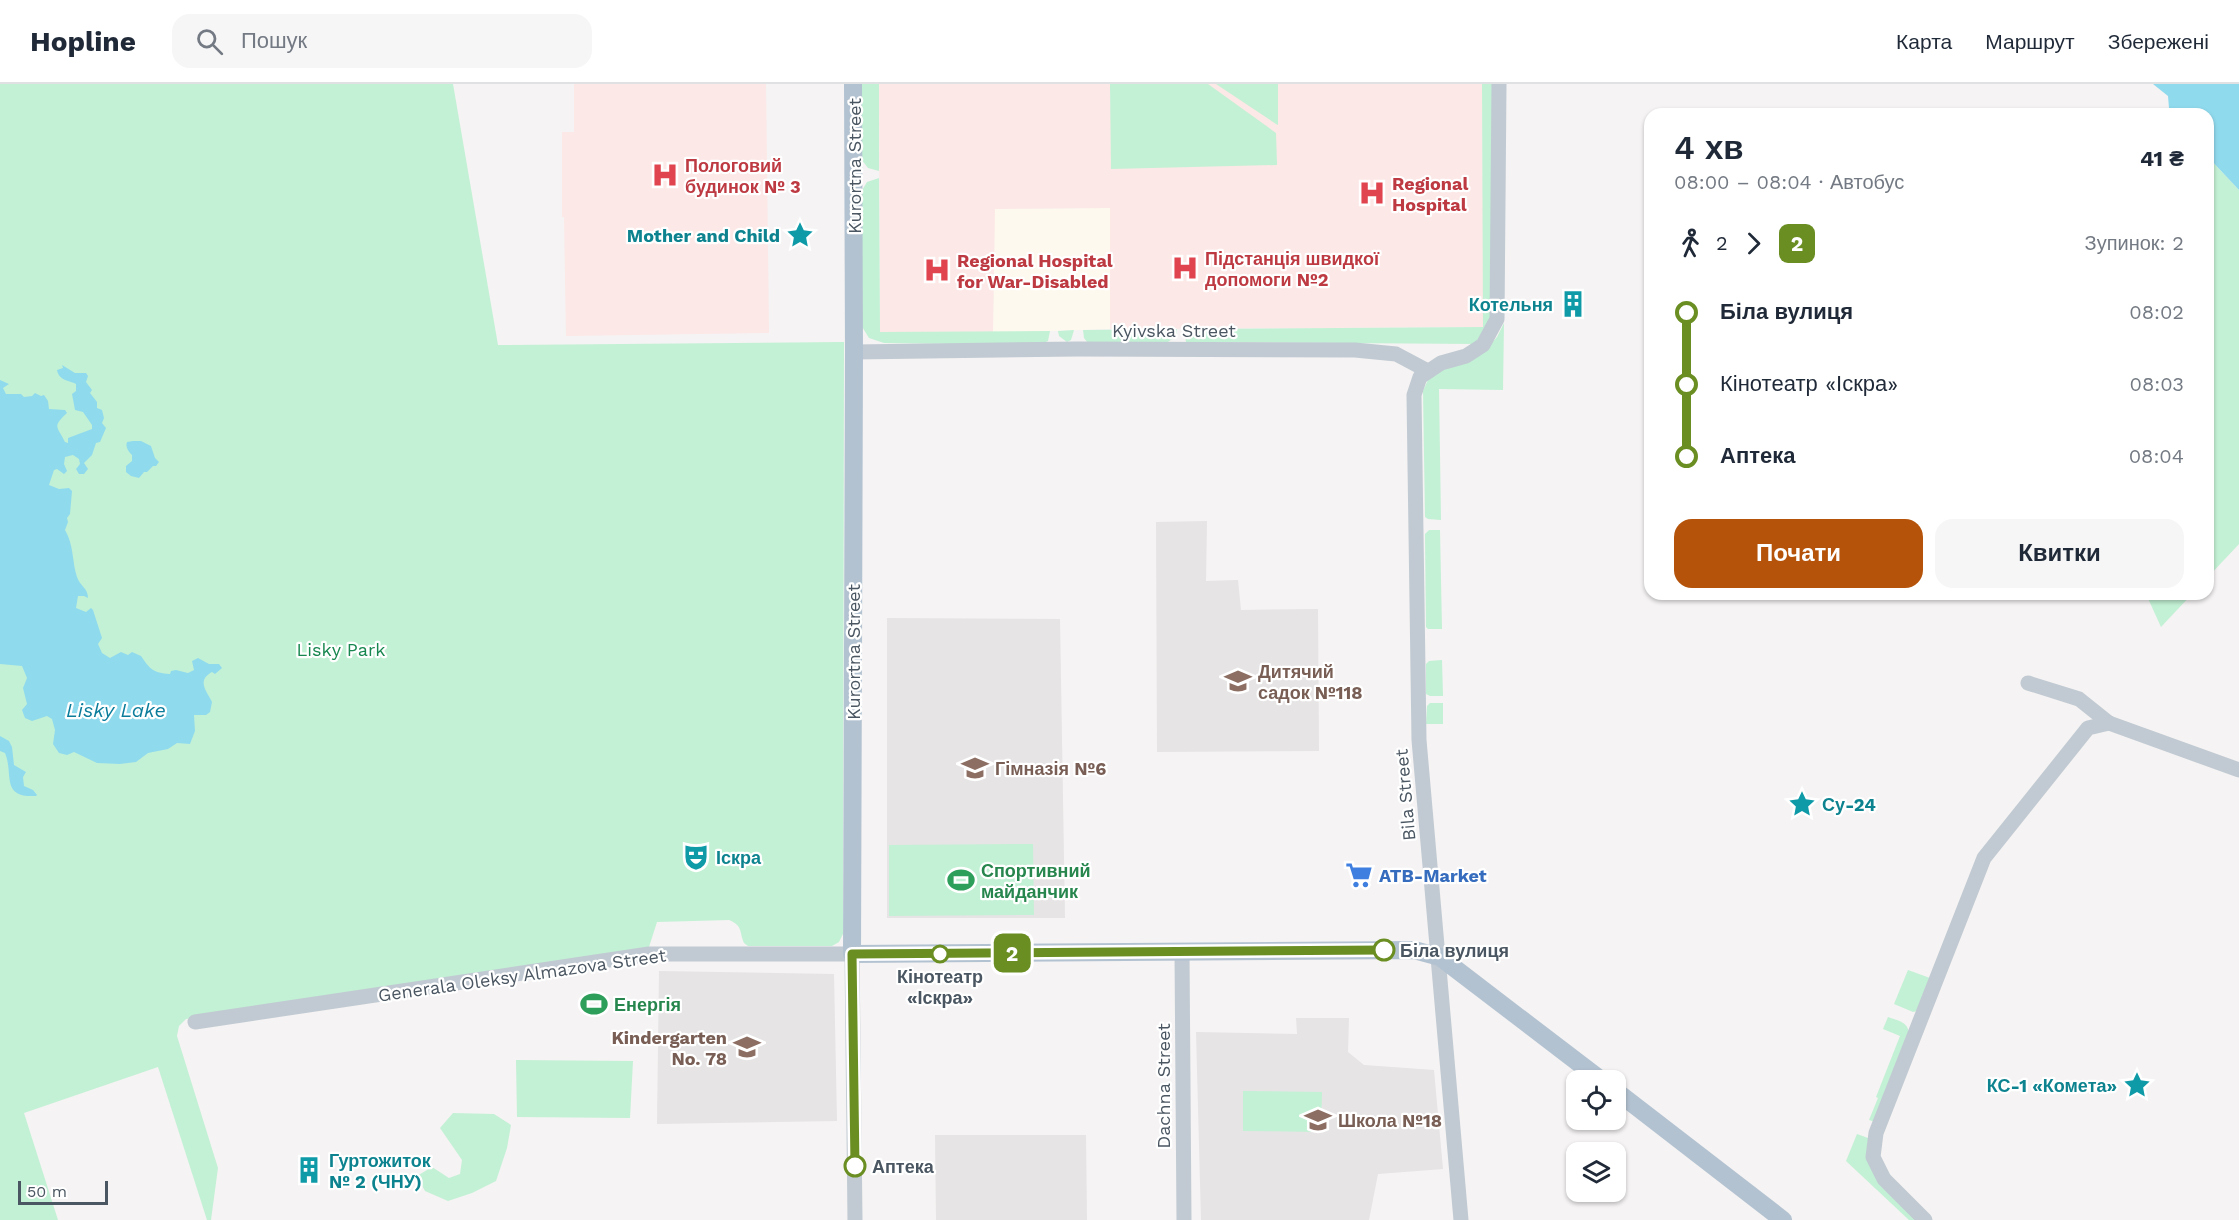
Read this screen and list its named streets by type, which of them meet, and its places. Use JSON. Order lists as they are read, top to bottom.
{
  "streets": {
    "main road": ["Kurortna Street", "Generala Oleksy Almazova Street"],
    "street": ["Kyivska Street", "Bila Street", "Dachna Street"]
  },
  "crossings": [
    ["Kurortna Street", "Kyivska Street"],
    ["Kurortna Street", "Generala Oleksy Almazova Street"],
    ["Kyivska Street", "Bila Street"],
    ["Bila Street", "Generala Oleksy Almazova Street"],
    ["Generala Oleksy Almazova Street", "Dachna Street"]
  ],
  "water": ["Lisky Lake"],
  "parks": ["Lisky Park"],
  "places": {
    "hospital": [
      "Пологовий будинок № 3",
      "Regional Hospital",
      "Підстанція швидкої допомоги №2",
      "Regional Hospital for War-Disabled"
    ],
    "place": ["Mother and Child", "Су-24", "КС-1 «Комета»"],
    "building": ["Котельня", "Гуртожиток № 2 (ЧНУ)"],
    "school or university": [
      "Дитячий садок №118",
      "Гімназія №6",
      "Kindergarten No. 78",
      "Школа №18"
    ],
    "theatre": ["Іскра"],
    "supermarket": ["ATB-Market"],
    "sports": ["Спортивний майданчик", "Енергія"],
    "other": ["Біла вулиця", "Кінотеатр «Іскра»", "Аптека"]
  },
  "lines": ["bus line 2"],
  "scale_bar": "50 m",
  "page": {
    "header": "Hopline",
    "search": "Пошук",
    "nav": ["Карта", "Маршрут", "Збережені"],
    "on_map": "2",
    "heading": ["4 хв", "08:00 – 08:04 · Автобус", "41 ₴"],
    "legs": ["2", "2", "Зупинок: 2"],
    "list": [
      {
        "name": "Біла вулиця",
        "value": "08:02"
      },
      {
        "name": "Кінотеатр «Іскра»",
        "value": "08:03"
      },
      {
        "name": "Аптека",
        "value": "08:04"
      }
    ],
    "buttons": ["Почати", "Квитки"],
    "scale": "50 m"
  }
}
